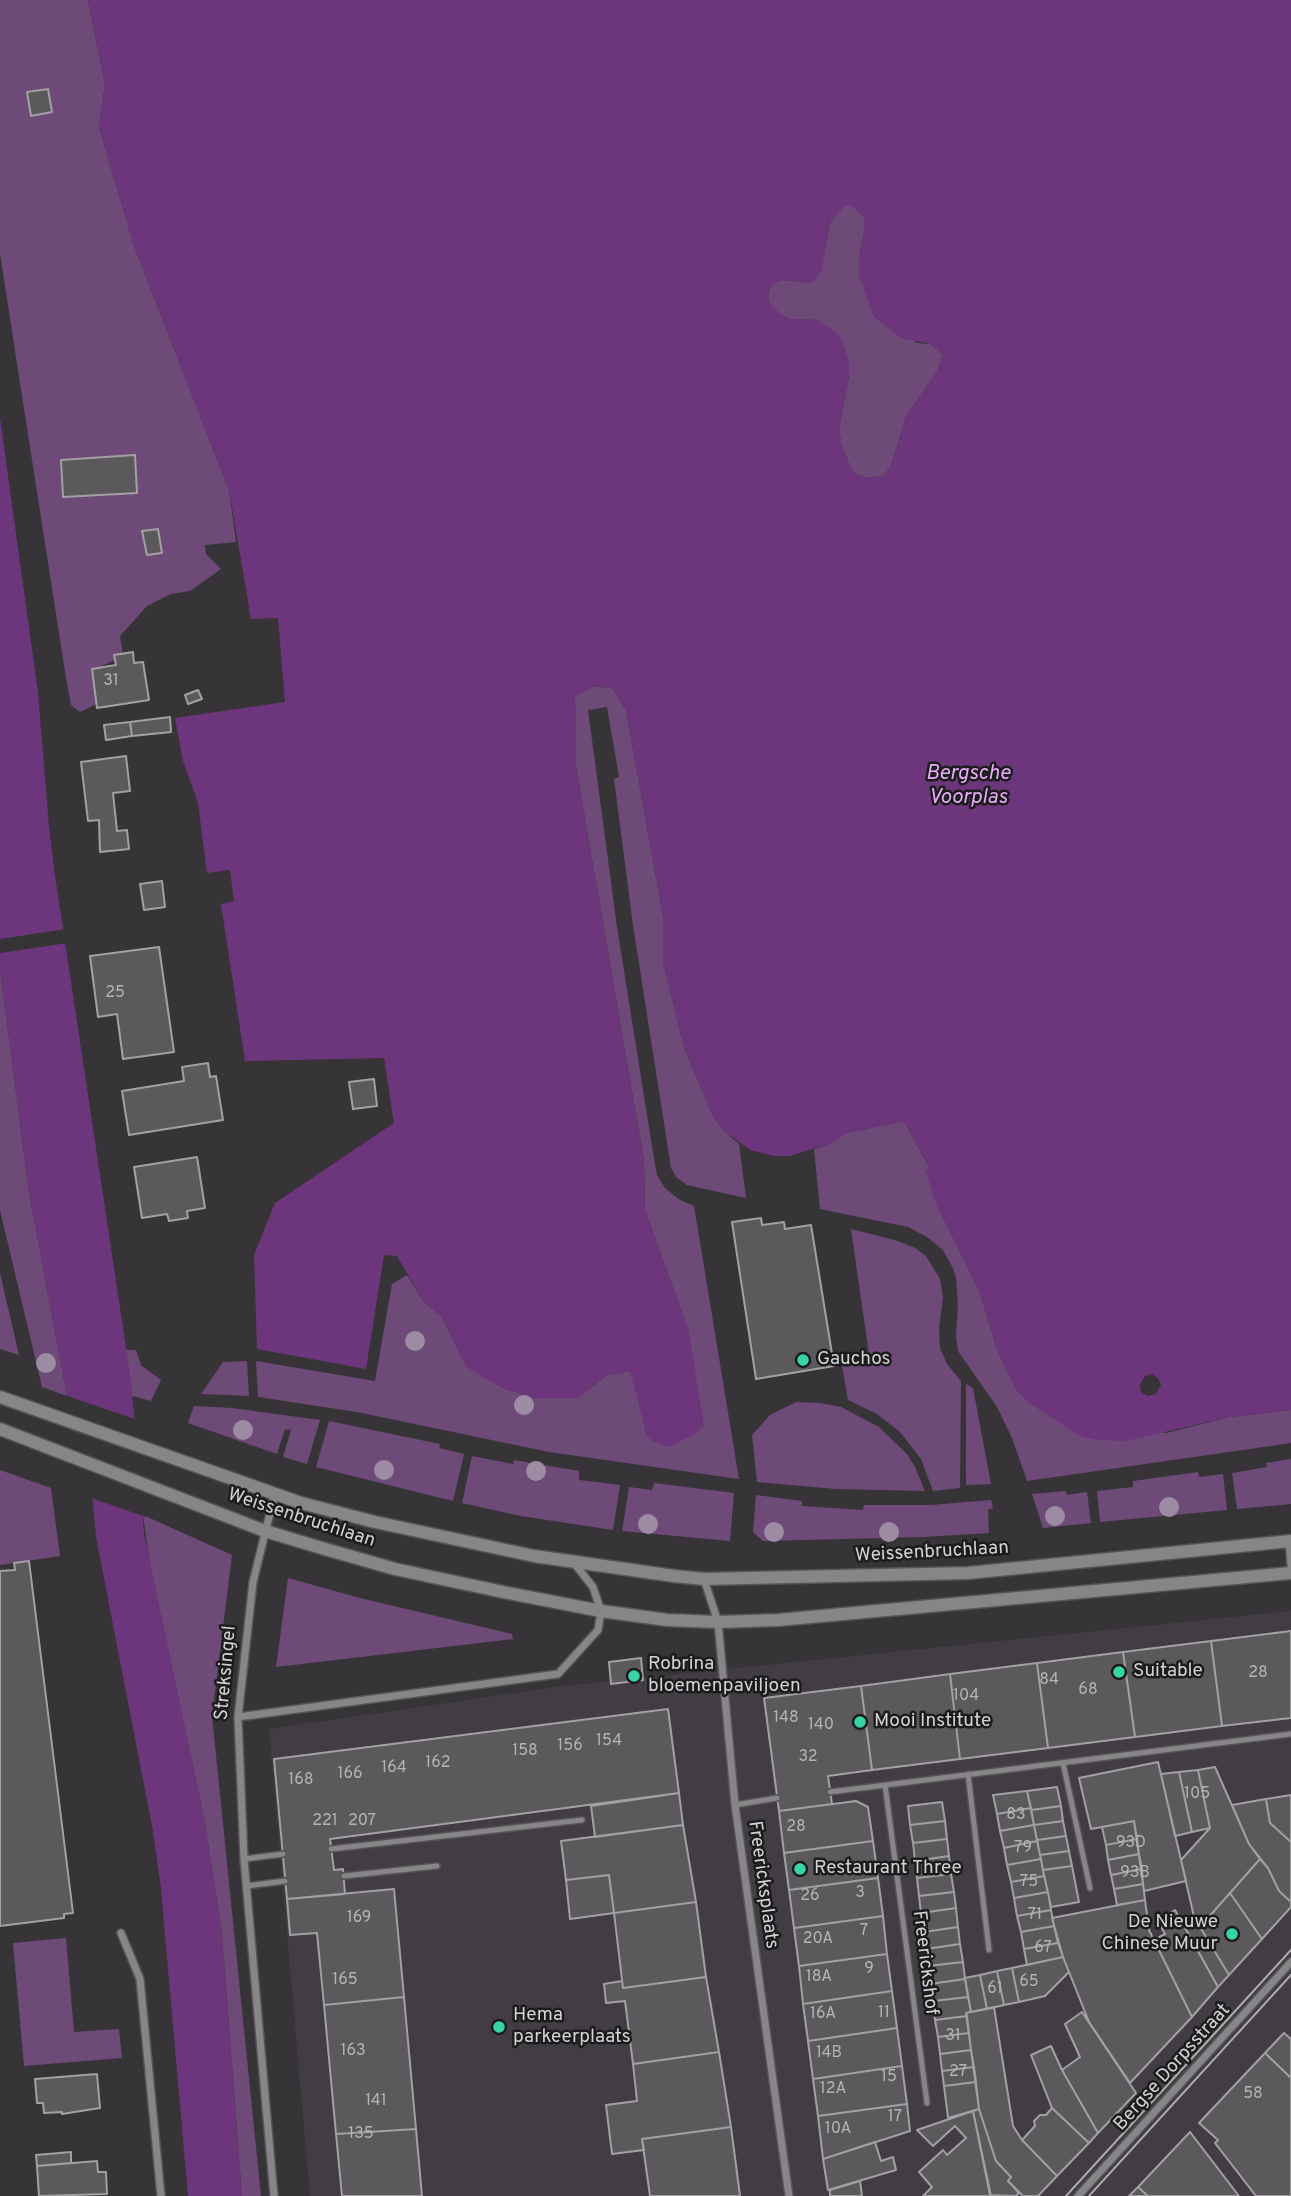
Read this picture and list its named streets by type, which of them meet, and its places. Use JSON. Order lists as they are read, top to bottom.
{
  "streets": {
    "street": [
      "Weissenbruchlaan",
      "Streksingel",
      "Freericksplaats",
      "Bergse Dorpsstraat"
    ],
    "lane": ["Freerickshof"]
  },
  "crossings": [
    ["Weissenbruchlaan", "Streksingel"],
    ["Weissenbruchlaan", "Freericksplaats"]
  ],
  "water": ["Bergsche Voorplas"],
  "places": [
    "Gauchos",
    "Suitable",
    "Robrina bloemenpaviljoen",
    "Mooi Institute",
    "Restaurant Three",
    "De Nieuwe Chinese Muur",
    "Hema parkeerplaats"
  ],
  "house_numbers": [
    "31",
    "25",
    "28",
    "84",
    "68",
    "104",
    "148",
    "140",
    "154",
    "156",
    "158",
    "32",
    "162",
    "164",
    "166",
    "168",
    "105",
    "83",
    "221",
    "207",
    "28",
    "93D",
    "79",
    "93B",
    "75",
    "3",
    "26",
    "71",
    "169",
    "7",
    "20A",
    "67",
    "9",
    "18A",
    "165",
    "65",
    "61",
    "11",
    "16A",
    "31",
    "163",
    "14B",
    "27",
    "15",
    "12A",
    "58",
    "141",
    "17",
    "10A",
    "135"
  ]
}
